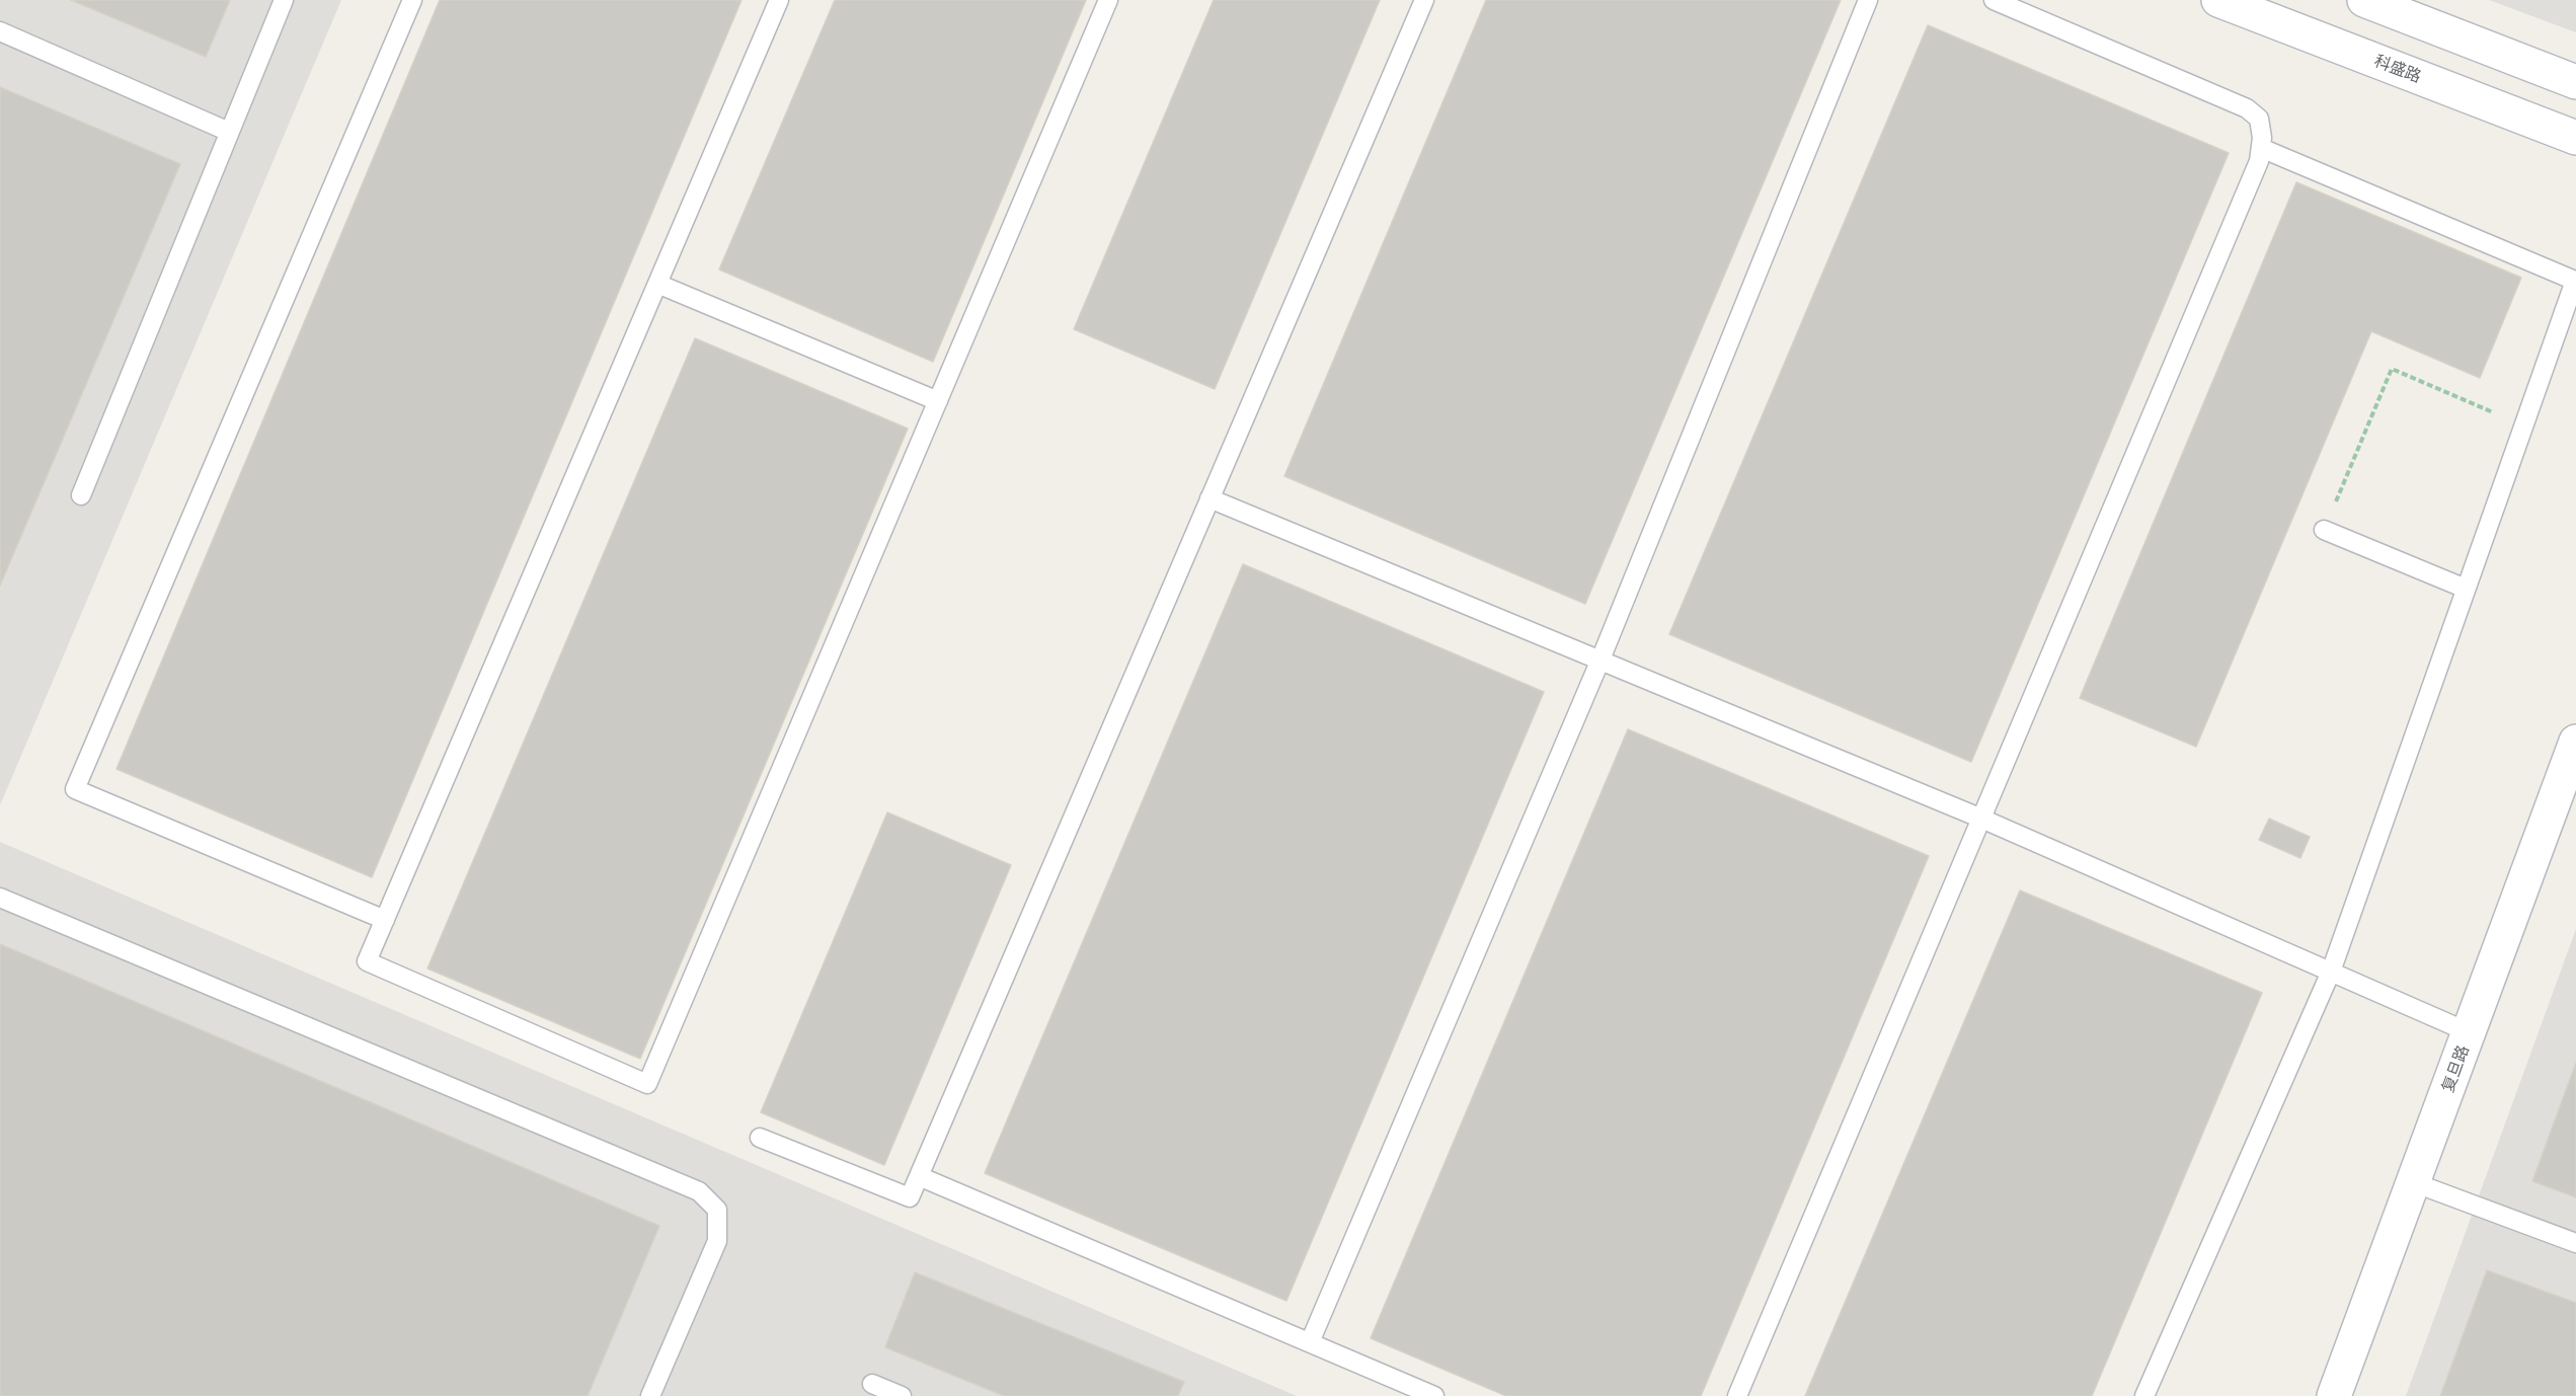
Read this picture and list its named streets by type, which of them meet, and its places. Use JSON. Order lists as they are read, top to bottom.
{
  "streets": {
    "street": ["科盛路", "复旦路"]
  }
}
